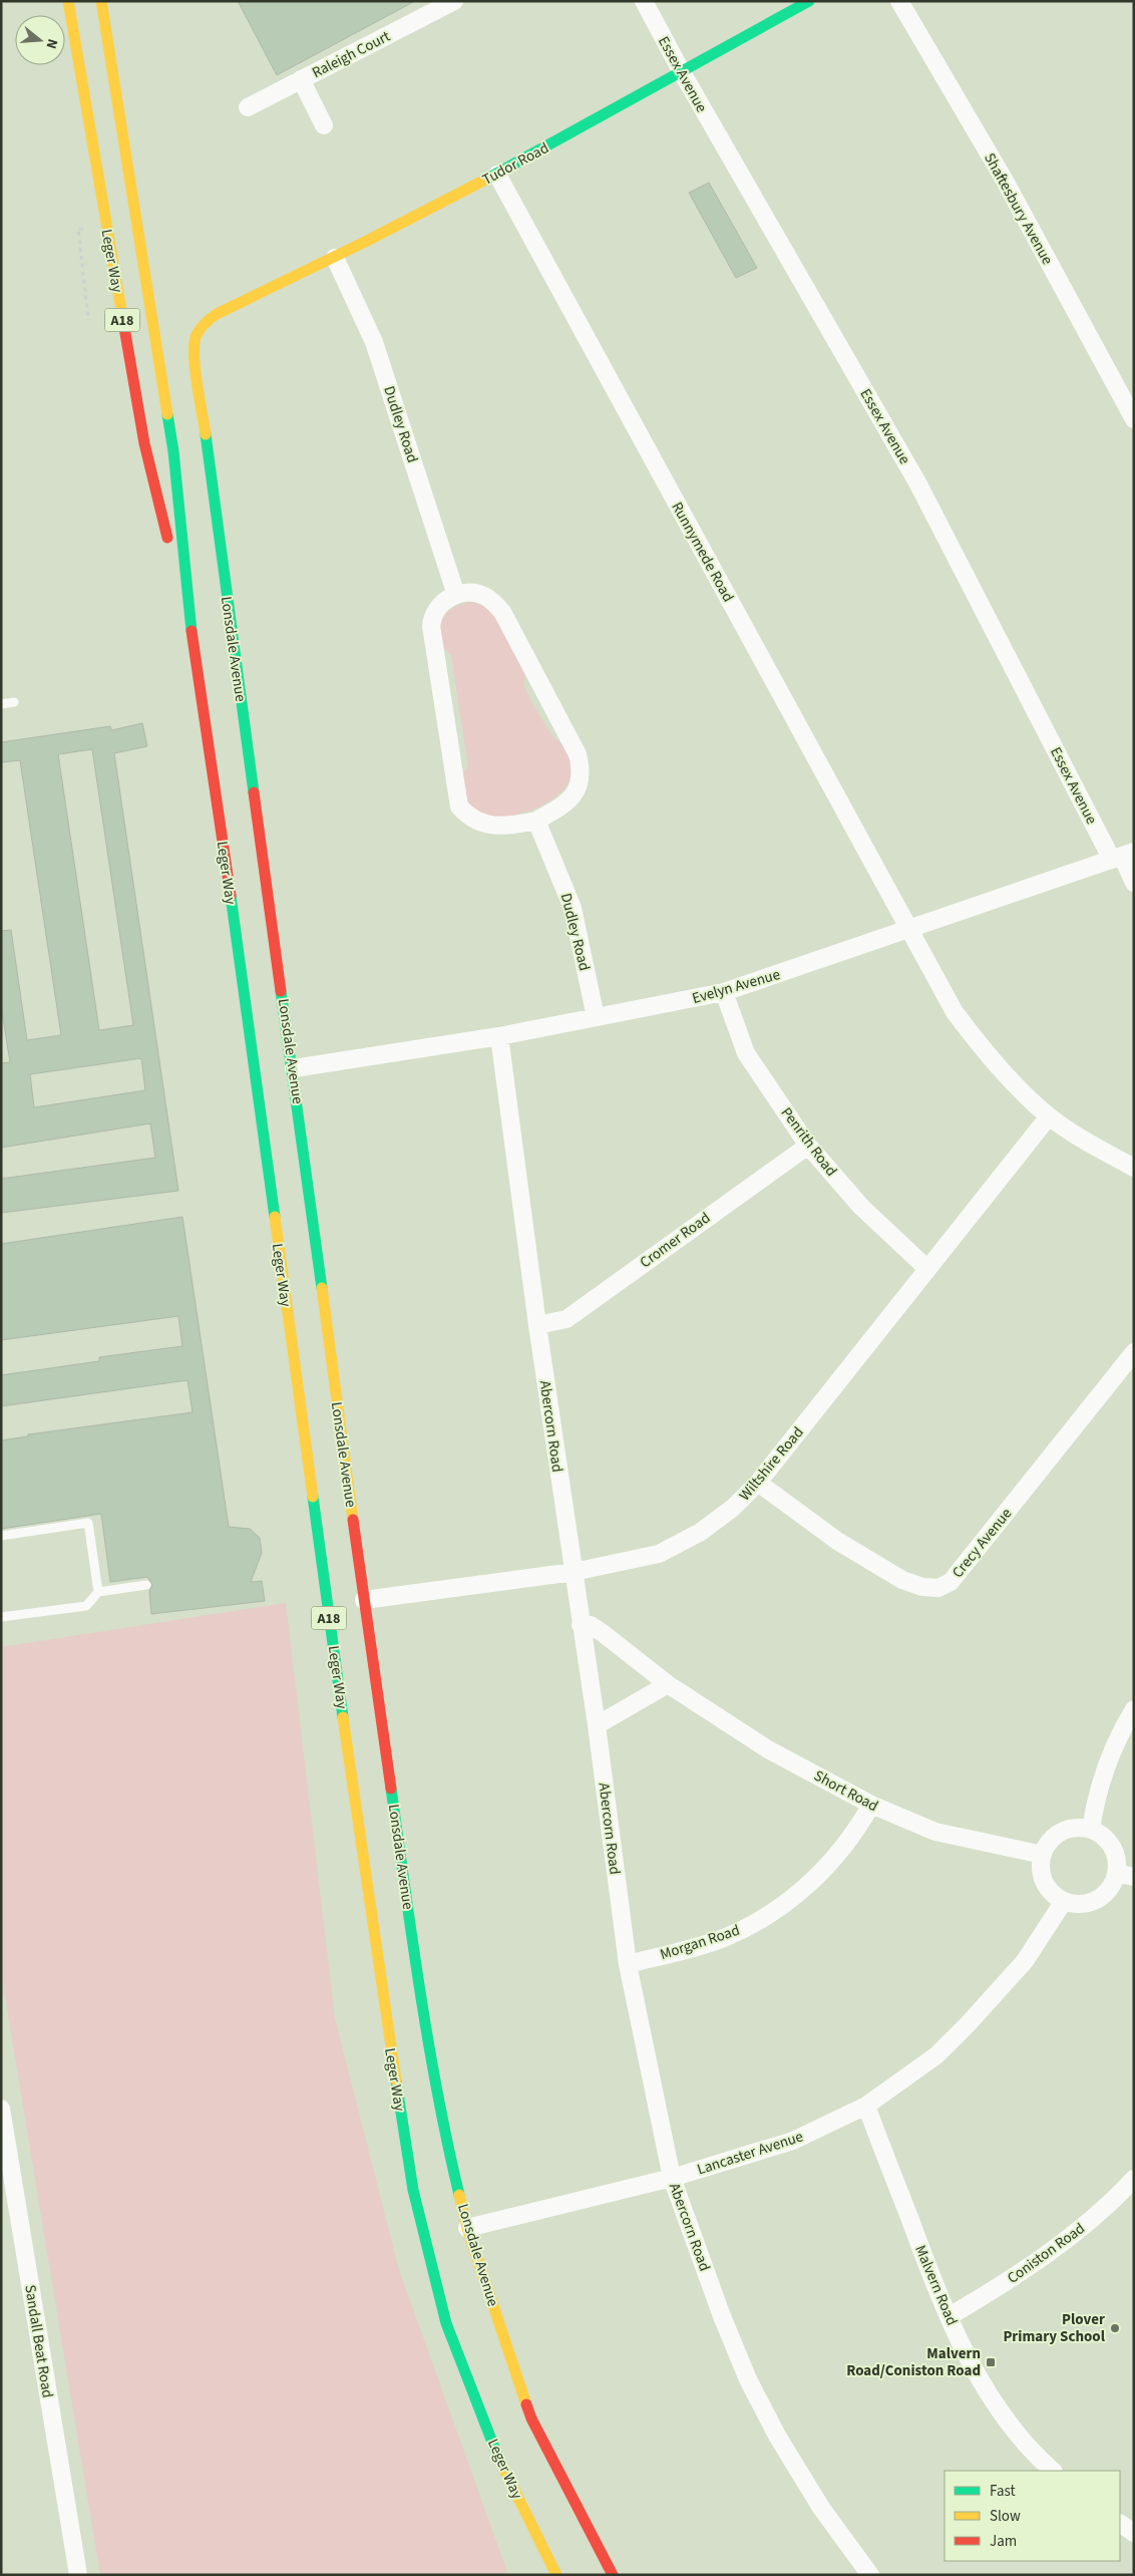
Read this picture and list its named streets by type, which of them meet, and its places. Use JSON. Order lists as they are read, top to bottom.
{
  "streets": {
    "main road": [
      "Tudor Road",
      "Leger Way",
      "A18",
      "Lonsdale Avenue"
    ],
    "street": [
      "Raleigh Court",
      "Essex Avenue",
      "Shaftesbury Avenue",
      "Dudley Road",
      "Runnymede Road",
      "Evelyn Avenue",
      "Penrith Road",
      "Cromer Road",
      "Abercorn Road",
      "Wiltshire Road",
      "Crecy Avenue",
      "Short Road",
      "Morgan Road",
      "Lancaster Avenue",
      "Coniston Road",
      "Malvern Road",
      "Sandall Beat Road"
    ]
  },
  "crossings": [
    ["Essex Avenue", "Tudor Road"],
    ["Essex Avenue", "Evelyn Avenue"],
    ["Tudor Road", "Dudley Road"],
    ["Tudor Road", "Runnymede Road"],
    ["Tudor Road", "Lonsdale Avenue"],
    ["Dudley Road", "Evelyn Avenue"],
    ["Runnymede Road", "Evelyn Avenue"],
    ["Runnymede Road", "Wiltshire Road"],
    ["Lonsdale Avenue", "Evelyn Avenue"],
    ["Lonsdale Avenue", "Wiltshire Road"],
    ["Lonsdale Avenue", "Lancaster Avenue"],
    ["Evelyn Avenue", "Penrith Road"],
    ["Evelyn Avenue", "Abercorn Road"],
    ["Penrith Road", "Cromer Road"],
    ["Penrith Road", "Wiltshire Road"],
    ["Cromer Road", "Abercorn Road"],
    ["Abercorn Road", "Wiltshire Road"],
    ["Abercorn Road", "Short Road"],
    ["Abercorn Road", "Morgan Road"],
    ["Abercorn Road", "Lancaster Avenue"],
    ["Wiltshire Road", "Crecy Avenue"],
    ["Short Road", "Morgan Road"],
    ["Short Road", "Lancaster Avenue"],
    ["Lancaster Avenue", "Malvern Road"],
    ["Coniston Road", "Malvern Road"]
  ],
  "places": {
    "other": ["Plover Primary School"],
    "transit": ["Malvern Road/Coniston Road"]
  },
  "legend": ["Fast", "Slow", "Jam"],
  "north": "right"
}
